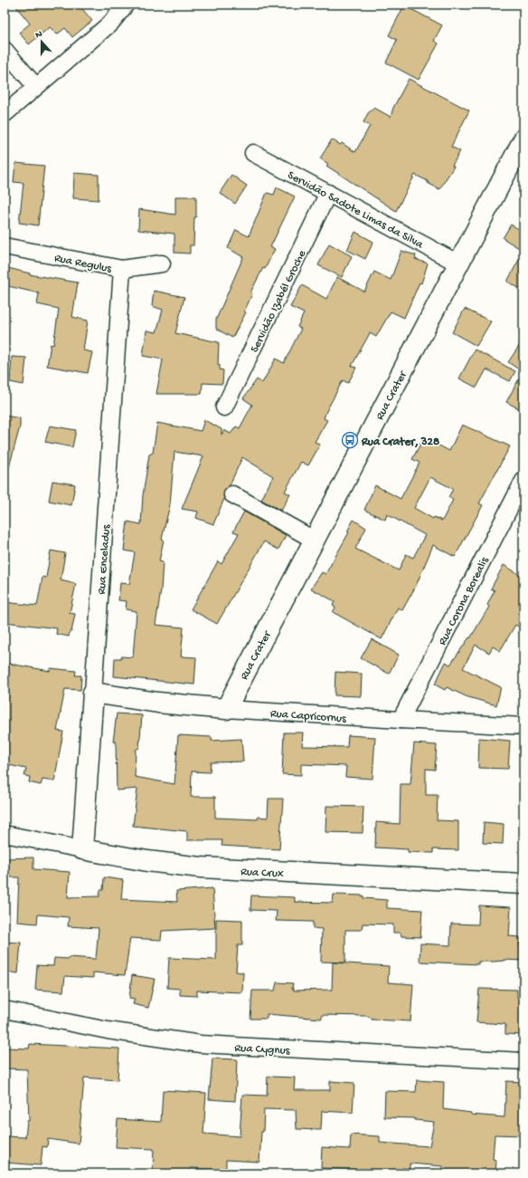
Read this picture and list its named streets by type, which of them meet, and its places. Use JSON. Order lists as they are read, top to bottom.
{
  "streets": {
    "street": [
      "Servidão Sadote Limas da Silva",
      "Rua Regulus",
      "Servidão Izabél Groche",
      "Rua Crater",
      "Rua Enceladus",
      "Rua Corona Borealis",
      "Rua Capricornus",
      "Rua Crux",
      "Rua Cygnus"
    ]
  },
  "crossings": [
    ["Servidão Sadote Limas da Silva", "Servidão Izabél Groche"],
    ["Servidão Sadote Limas da Silva", "Rua Crater"],
    ["Rua Regulus", "Rua Enceladus"],
    ["Rua Crater", "Rua Capricornus"],
    ["Rua Enceladus", "Rua Capricornus"],
    ["Rua Enceladus", "Rua Crux"],
    ["Rua Corona Borealis", "Rua Capricornus"]
  ],
  "places": {
    "bus stop": ["Rua Crater, 328"]
  },
  "north": "top"
}
